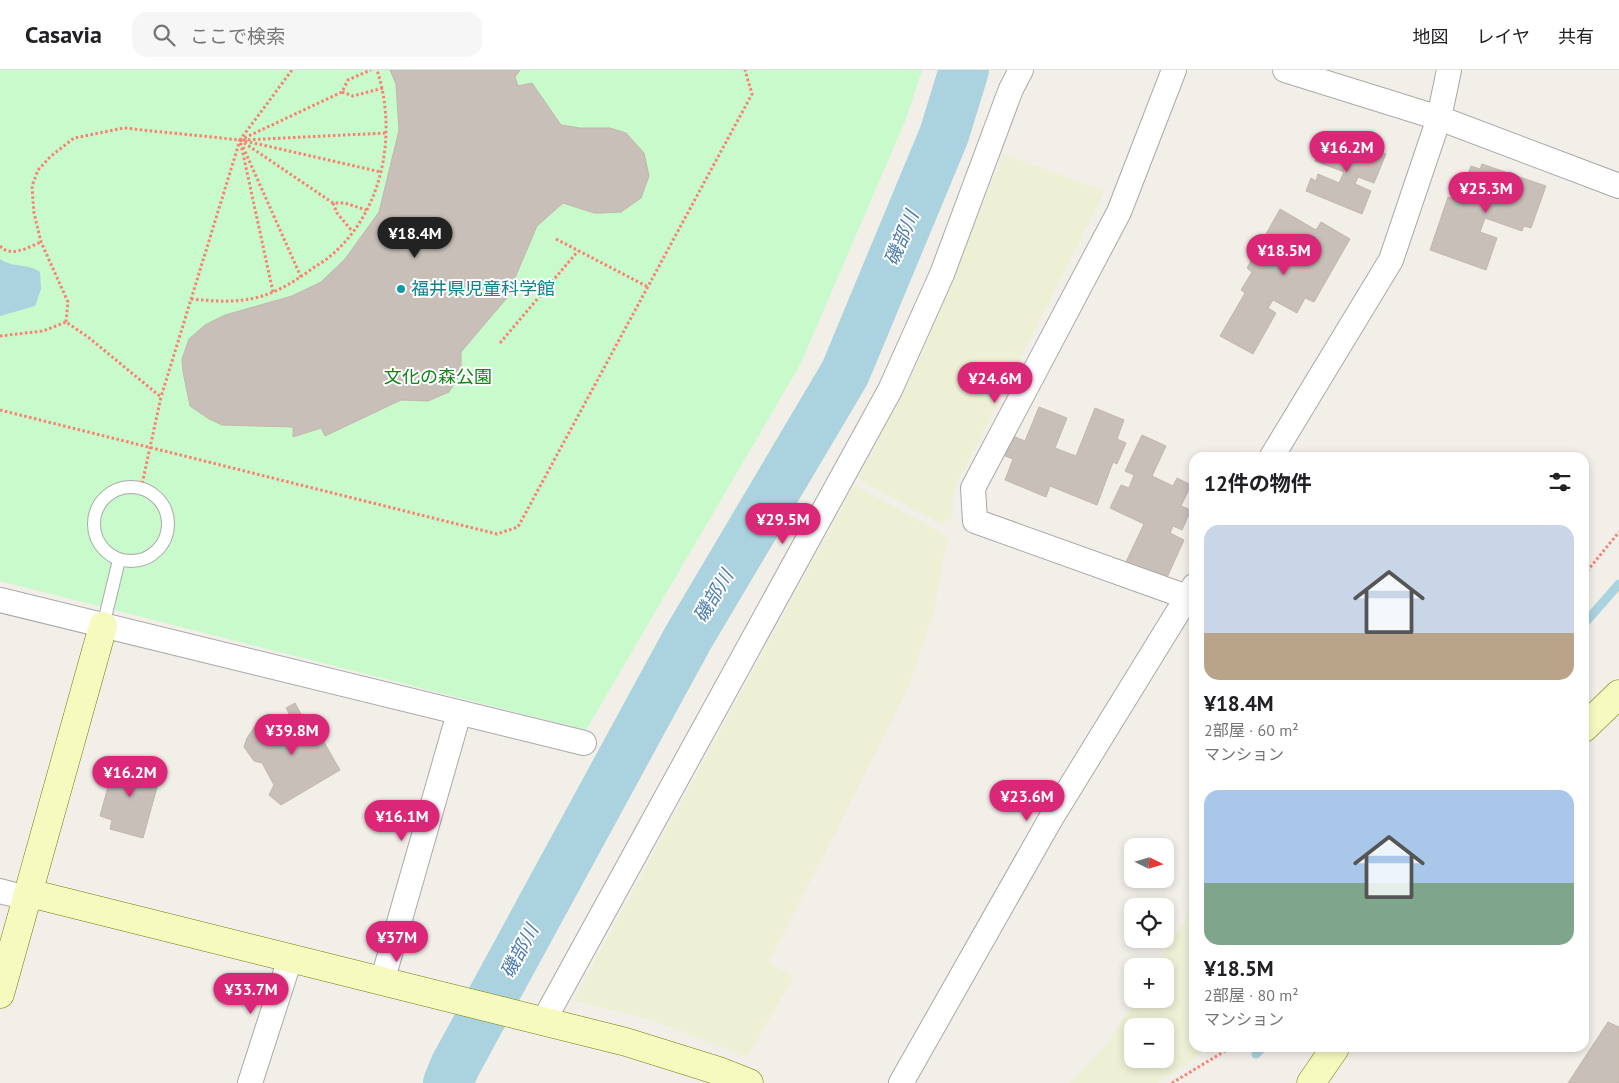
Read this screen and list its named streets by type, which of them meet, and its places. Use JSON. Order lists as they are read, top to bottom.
{
  "water": ["磯部川"],
  "parks": ["文化の森公園"],
  "places": ["福井県児童科学館"],
  "north": "right",
  "page": {
    "header": "Casavia",
    "search": "ここで検索",
    "nav": ["地図", "レイヤ", "共有"],
    "price": [
      "¥16.2M",
      "¥25.3M",
      "¥18.4M",
      "¥18.5M",
      "¥24.6M",
      "¥29.5M",
      "¥39.8M",
      "¥16.2M",
      "¥23.6M",
      "¥16.1M",
      "¥37M",
      "¥33.7M"
    ],
    "heading": "12件の物件",
    "list": [
      {
        "name": "¥18.4M",
        "note": "2部屋 · 60 m² · マンション"
      },
      {
        "name": "¥18.5M",
        "note": "2部屋 · 80 m² · マンション"
      }
    ],
    "map_buttons": ["+", "−"]
  }
}
